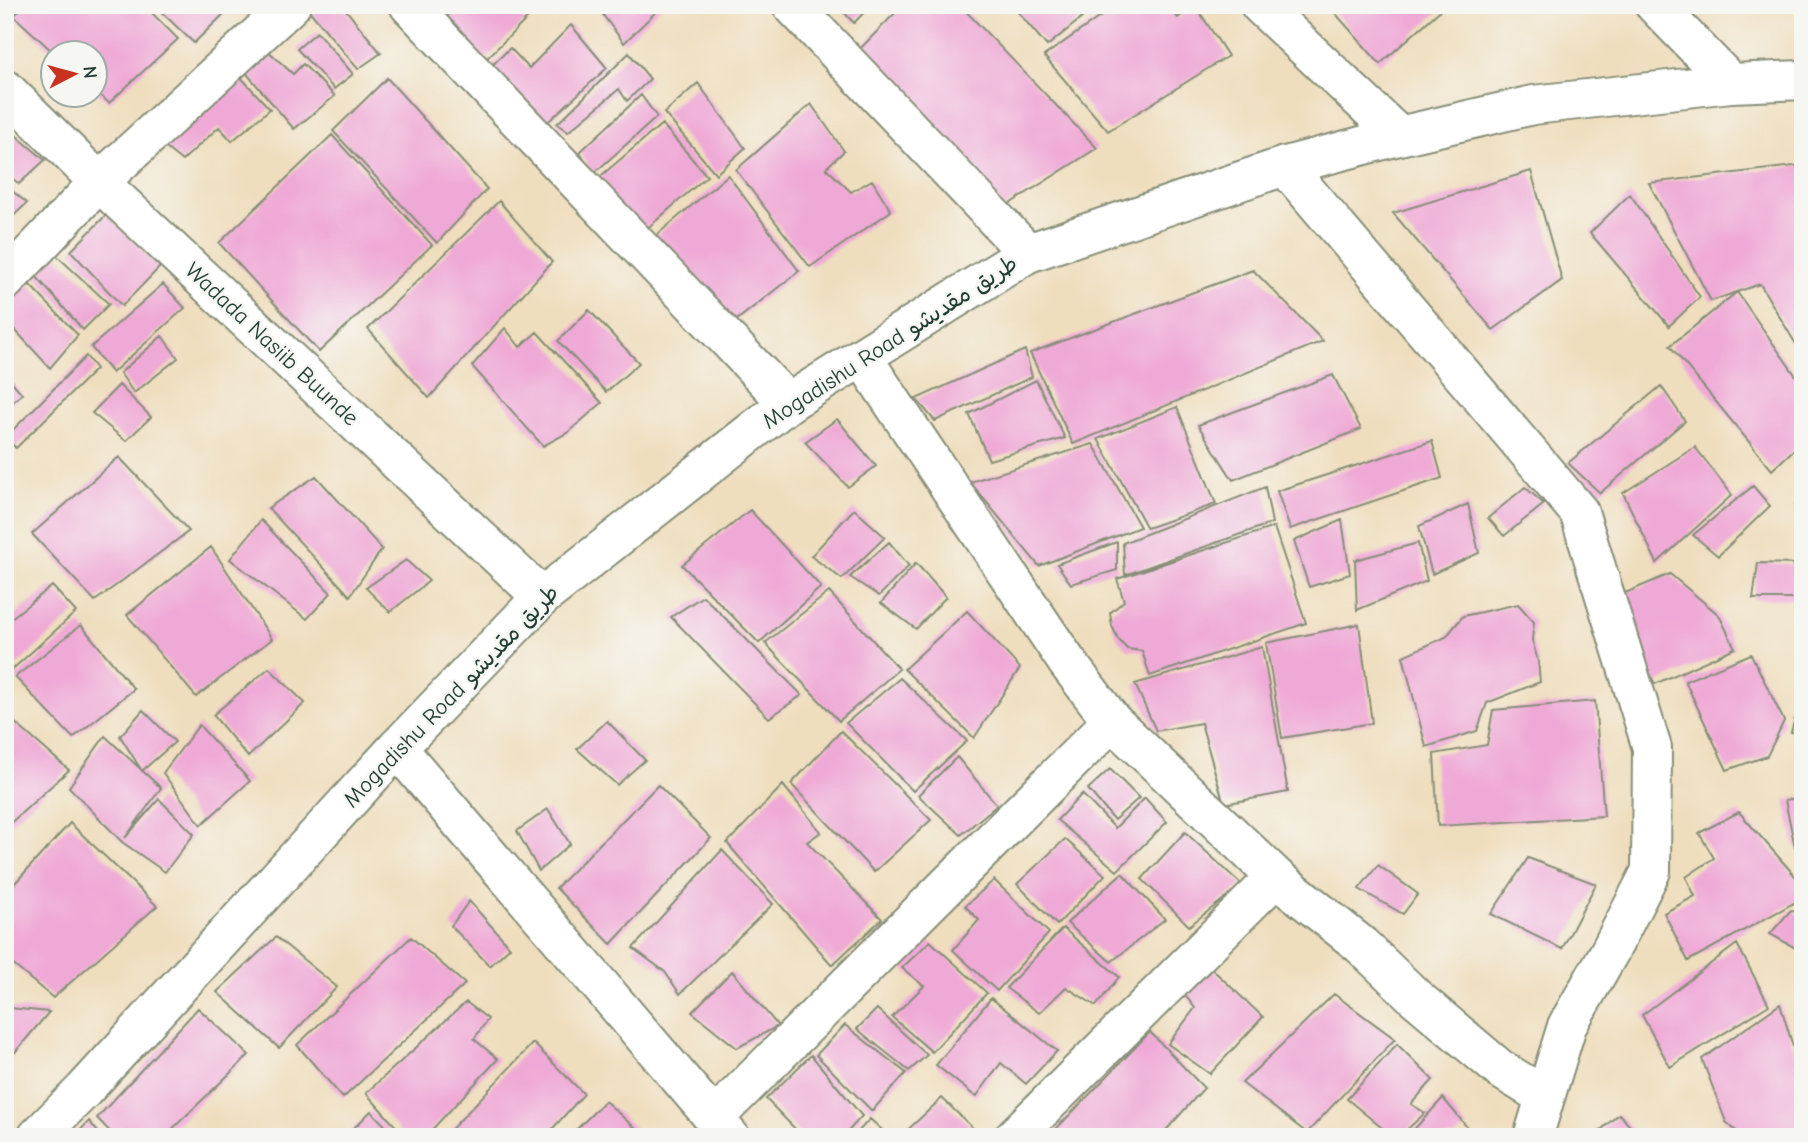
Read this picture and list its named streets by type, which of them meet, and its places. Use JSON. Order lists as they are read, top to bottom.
{
  "streets": {
    "main road": ["Mogadishu Road طريق مقديشو", "Wadada Nasiib Buunde"]
  },
  "crossings": [
    ["Mogadishu Road طريق مقديشو", "Wadada Nasiib Buunde"]
  ],
  "north": "right"
}
